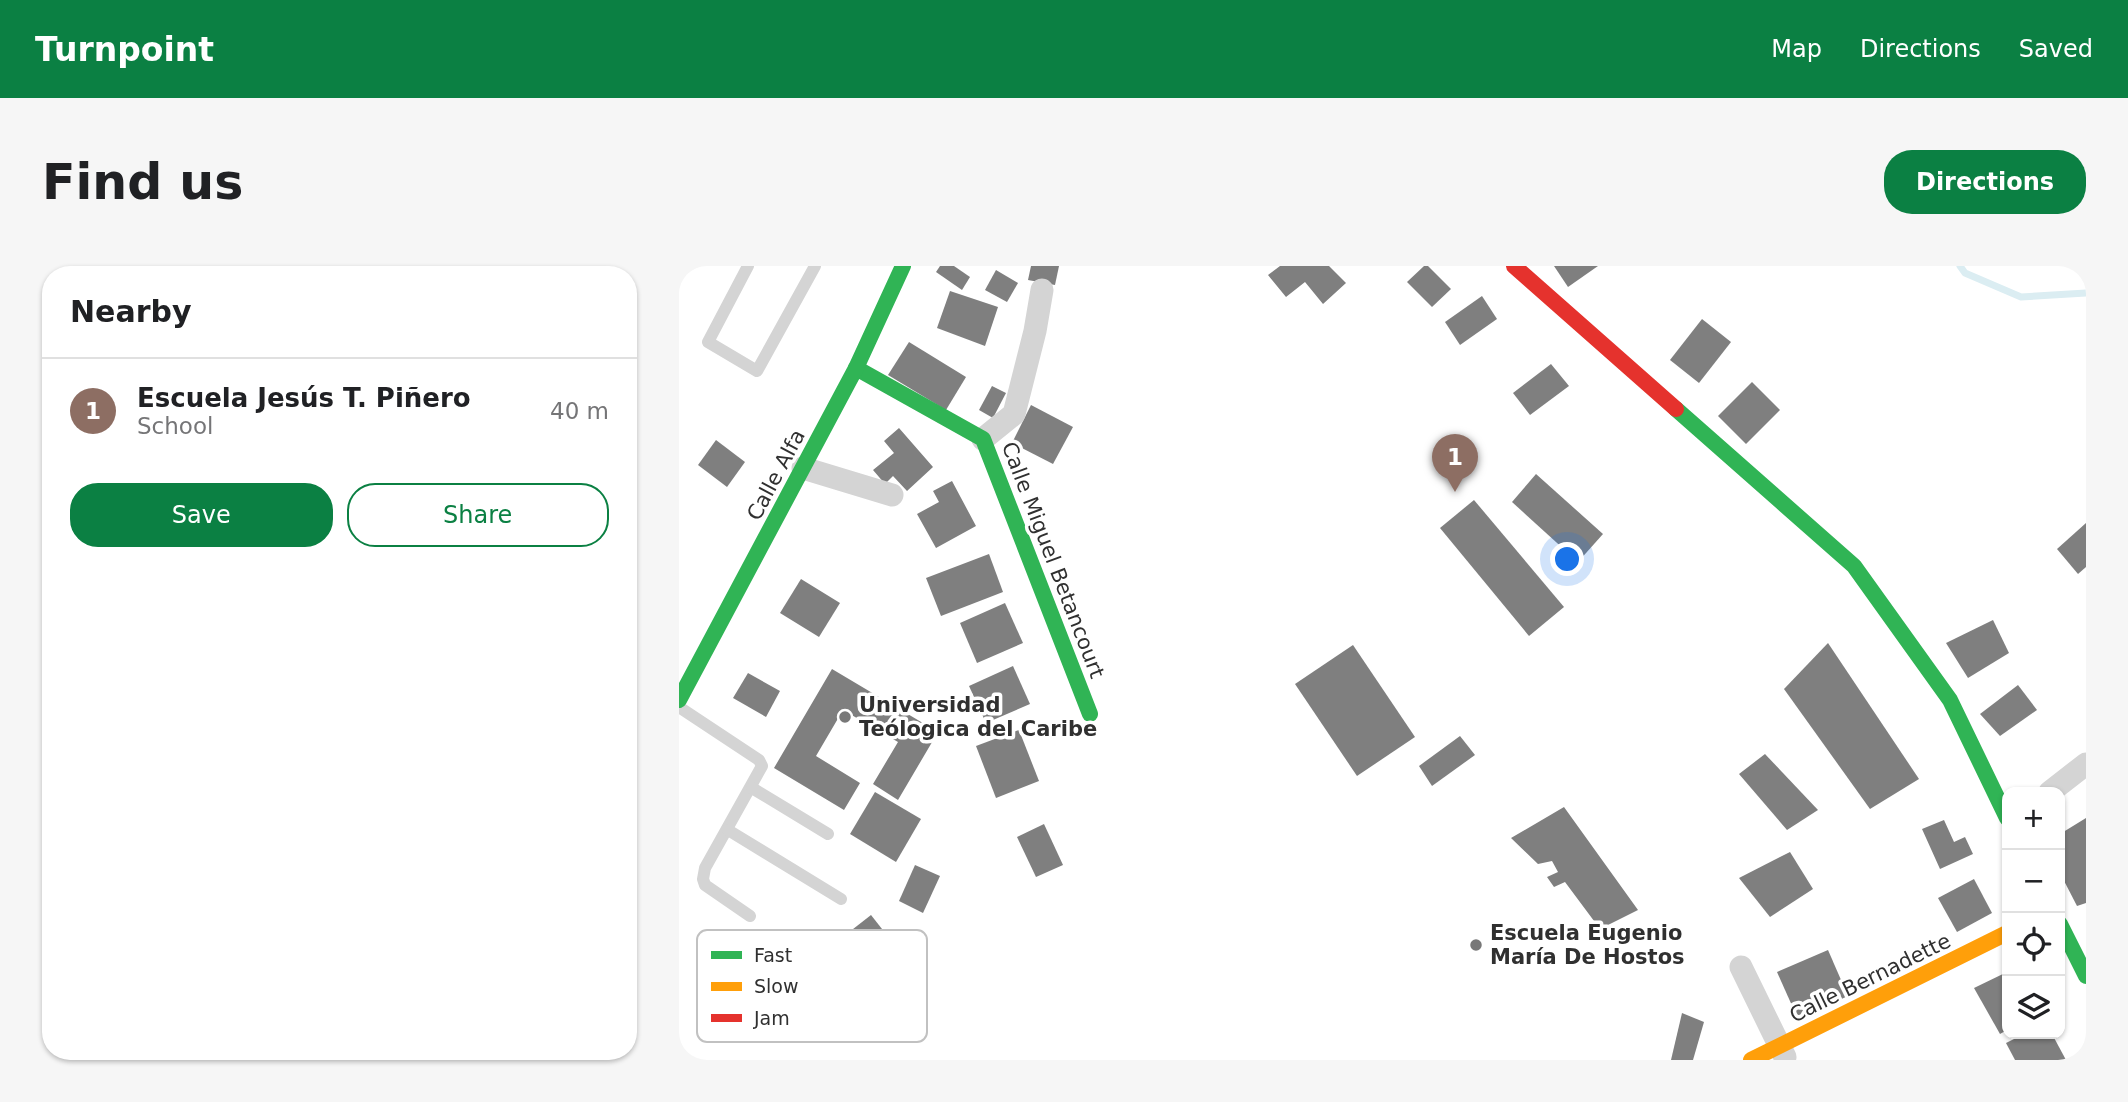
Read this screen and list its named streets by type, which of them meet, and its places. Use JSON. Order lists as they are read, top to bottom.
{
  "streets": {
    "street": ["Calle Alfa", "Calle Miguel Betancourt", "Calle Bernadette"]
  },
  "crossings": [
    ["Calle Alfa", "Calle Miguel Betancourt"]
  ],
  "places": ["Universidad Teólogica del Caribe", "Escuela Eugenio María De Hostos"],
  "legend": ["Fast", "Slow", "Jam"],
  "page": {
    "header": "Turnpoint",
    "nav": ["Map", "Directions", "Saved"],
    "buttons": [
      "Directions",
      ["Save", "Share"]
    ],
    "title": "Find us",
    "heading": "Nearby",
    "list": [
      {
        "mark": "1",
        "name": "Escuela Jesús T. Piñero",
        "note": "School",
        "value": "40 m"
      }
    ],
    "pins": "1",
    "map_buttons": ["+", "−"]
  }
}
